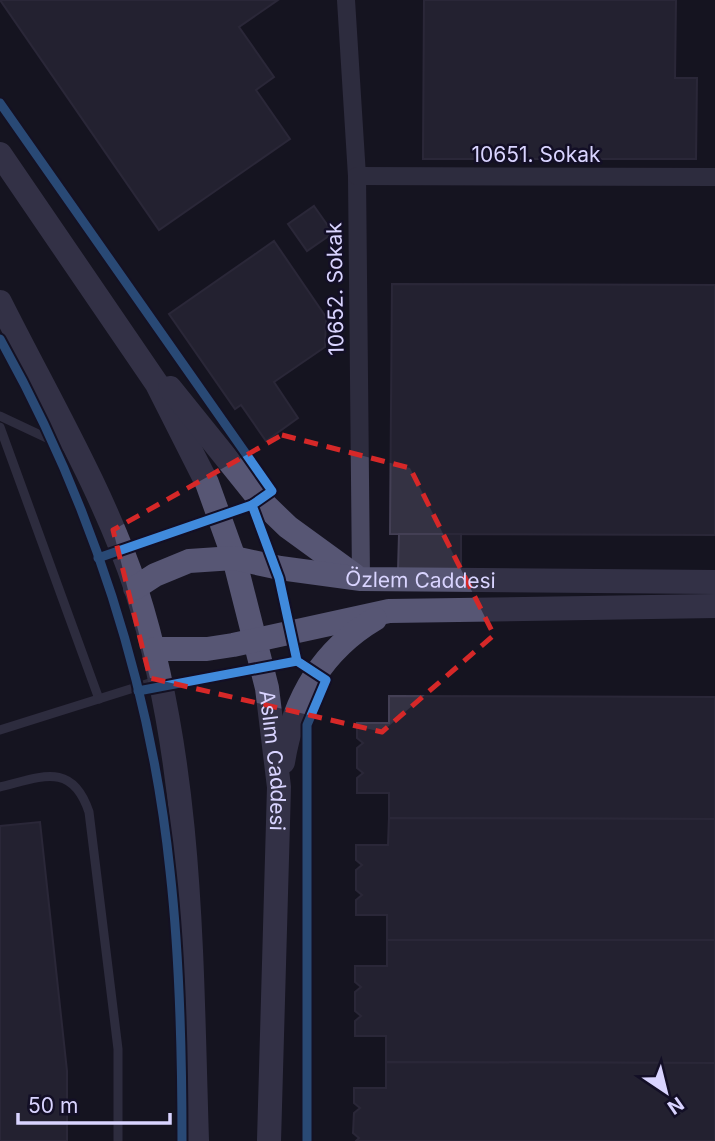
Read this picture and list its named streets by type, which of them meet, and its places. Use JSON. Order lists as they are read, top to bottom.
{
  "streets": {
    "main road": ["Özlem Caddesi", "Aslım Caddesi"],
    "street": ["10651. Sokak", "10652. Sokak"]
  },
  "crossings": [
    ["10651. Sokak", "10652. Sokak"],
    ["10652. Sokak", "Özlem Caddesi"],
    ["Özlem Caddesi", "Aslım Caddesi"]
  ],
  "scale_bar": "50 m",
  "north": "bottom right"
}
